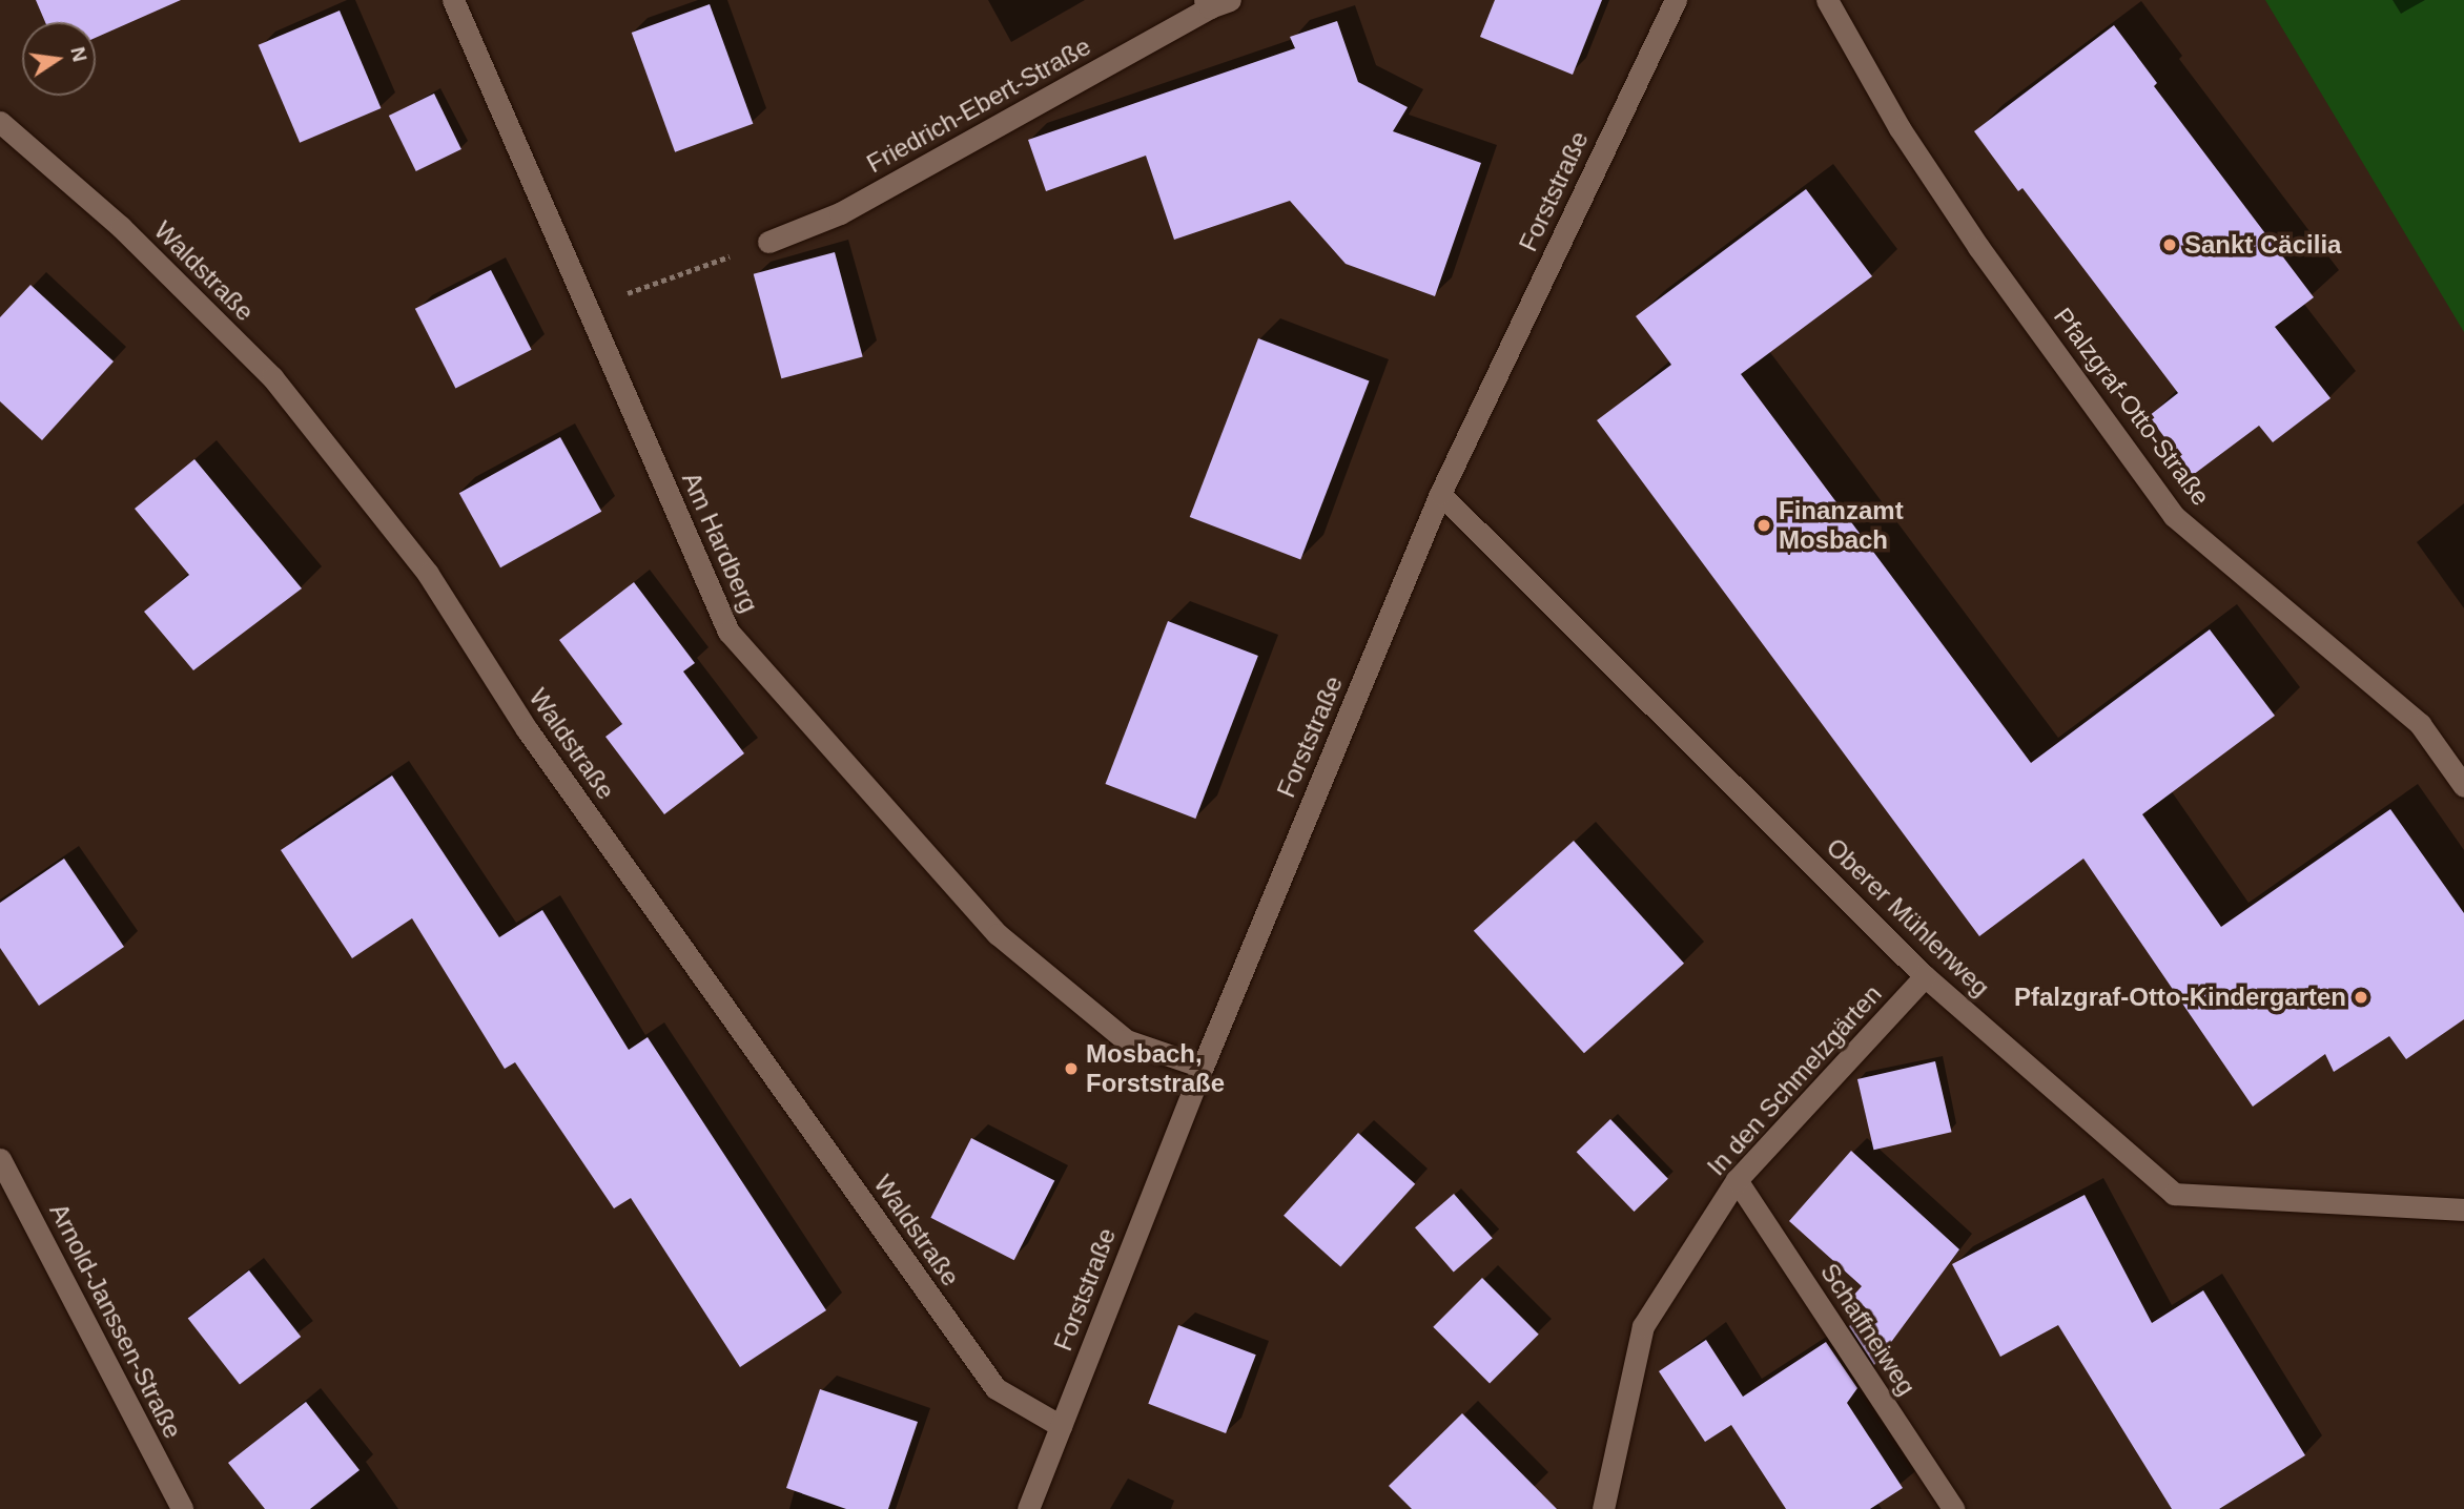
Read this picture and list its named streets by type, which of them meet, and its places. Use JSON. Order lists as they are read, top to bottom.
{
  "streets": {
    "street": [
      "Friedrich-Ebert-Straße",
      "Forststraße",
      "Waldstraße",
      "Pfalzgraf-Otto-Straße",
      "Am Hardberg",
      "Oberer Mühlenweg",
      "In den Schmelzgärten",
      "Arnold-Janssen-Straße",
      "Schaffneiweg"
    ]
  },
  "crossings": [
    ["Forststraße", "Waldstraße"],
    ["Forststraße", "Am Hardberg"],
    ["Forststraße", "Oberer Mühlenweg"],
    ["Oberer Mühlenweg", "In den Schmelzgärten"],
    ["In den Schmelzgärten", "Schaffneiweg"]
  ],
  "places": [
    "Sankt Cäcilia",
    "Finanzamt Mosbach",
    "Pfalzgraf-Otto-Kindergarten",
    "Mosbach, Forststraße"
  ],
  "north": "right"
}
